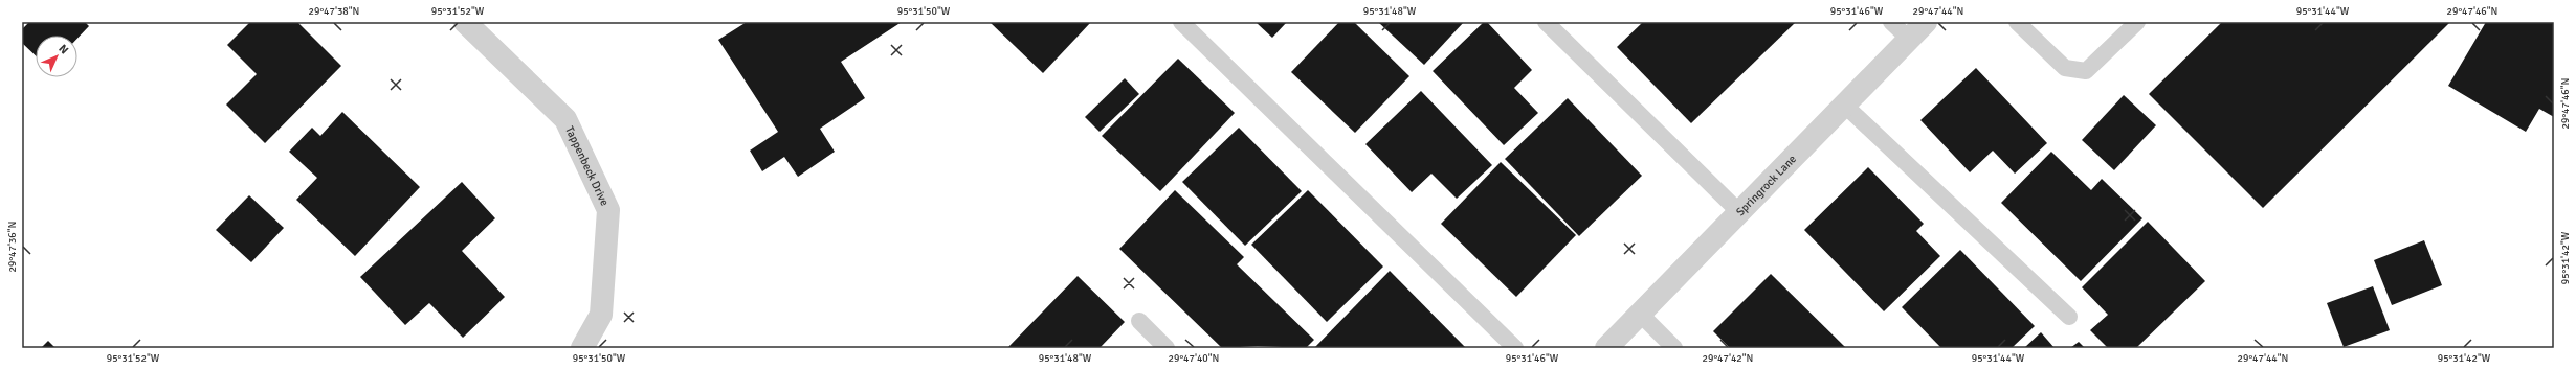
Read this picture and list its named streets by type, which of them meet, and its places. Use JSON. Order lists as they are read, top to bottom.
{
  "streets": {
    "street": ["Tappenbeck Drive", "Springrock Lane"]
  },
  "north": "top right",
  "coordinates": [
    "29°47'38\"N",
    "95°31'52\"W",
    "95°31'50\"W",
    "95°31'48\"W",
    "95°31'46\"W",
    "29°47'44\"N",
    "95°31'44\"W",
    "29°47'46\"N",
    "29°47'36\"N",
    "95°31'42\"W",
    "29°47'40\"N",
    "29°47'42\"N"
  ]
}
